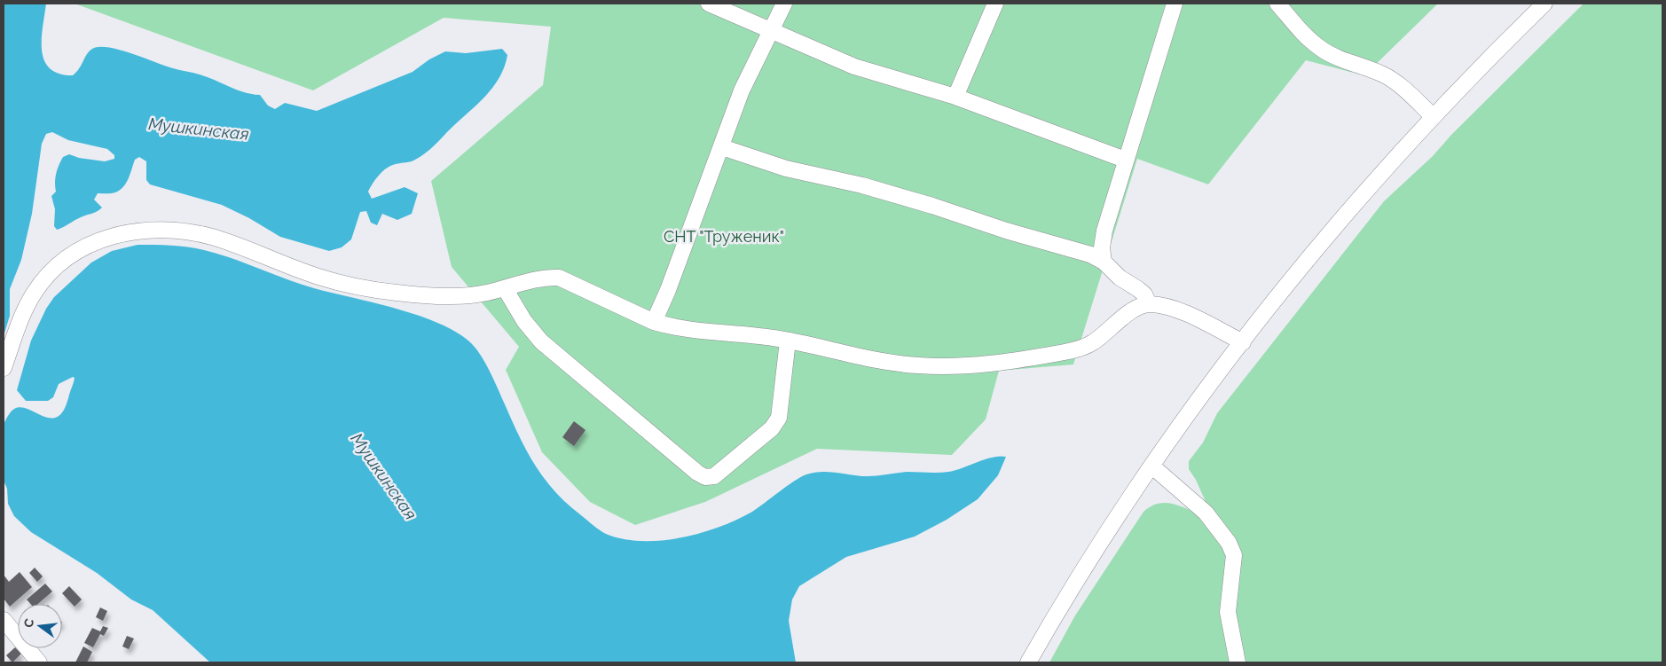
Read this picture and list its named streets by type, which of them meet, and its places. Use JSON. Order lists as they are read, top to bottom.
{
  "water": ["Мушкинская"],
  "parks": ["СНТ \"Труженик\""],
  "north": "left"
}
